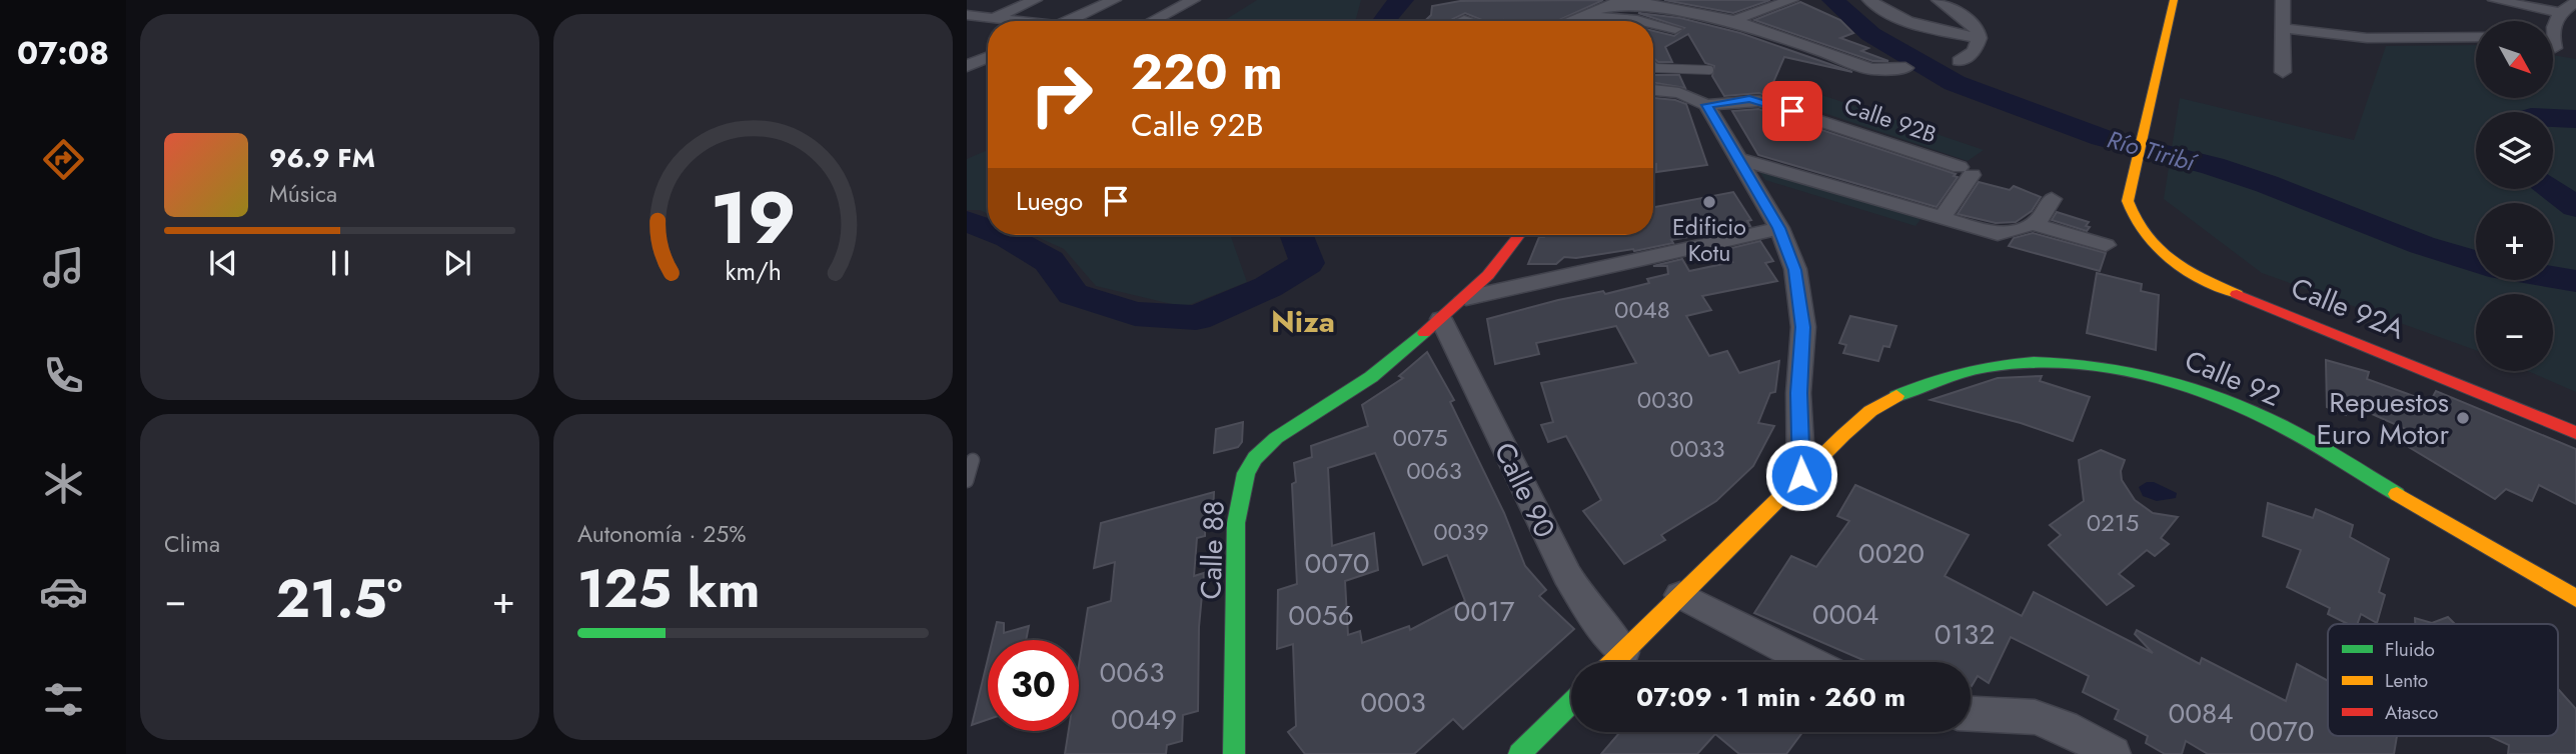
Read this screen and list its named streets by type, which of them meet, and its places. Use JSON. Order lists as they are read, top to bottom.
{
  "streets": {
    "main road": ["Calle 92A", "Calle 92", "Calle 88"],
    "street": ["Calle 92B", "Calle 90"]
  },
  "crossings": [
    ["Calle 92", "Calle 90"],
    ["Calle 90", "Calle 88"]
  ],
  "districts": ["Niza"],
  "water": ["Río Tiribí"],
  "places": ["Edificio Kotu", "Repuestos Euro Motor"],
  "house_numbers": [
    "0048",
    "0030",
    "0075",
    "0033",
    "0063",
    "0215",
    "0039",
    "0020",
    "0070",
    "0017",
    "0004",
    "0056",
    "0132",
    "0063",
    "0003",
    "0084",
    "0049",
    "0070"
  ],
  "legend": ["Fluido", "Lento", "Atasco"],
  "north": "bottom right",
  "page": {
    "tabs": "07:08",
    "map_buttons": ["+", "−"],
    "turn": ["220 m", "Calle 92B"],
    "song": ["96.9 FM", "Música"],
    "then": "Luego",
    "tile": [
      "Clima",
      ["Autonomía · 25%", "125 km"]
    ],
    "heat": ["−", "21.5°", "+"],
    "limit": "30",
    "trip": "07:09 · 1 min · 260 m",
    "gauge": ["19", "km/h"]
  }
}
